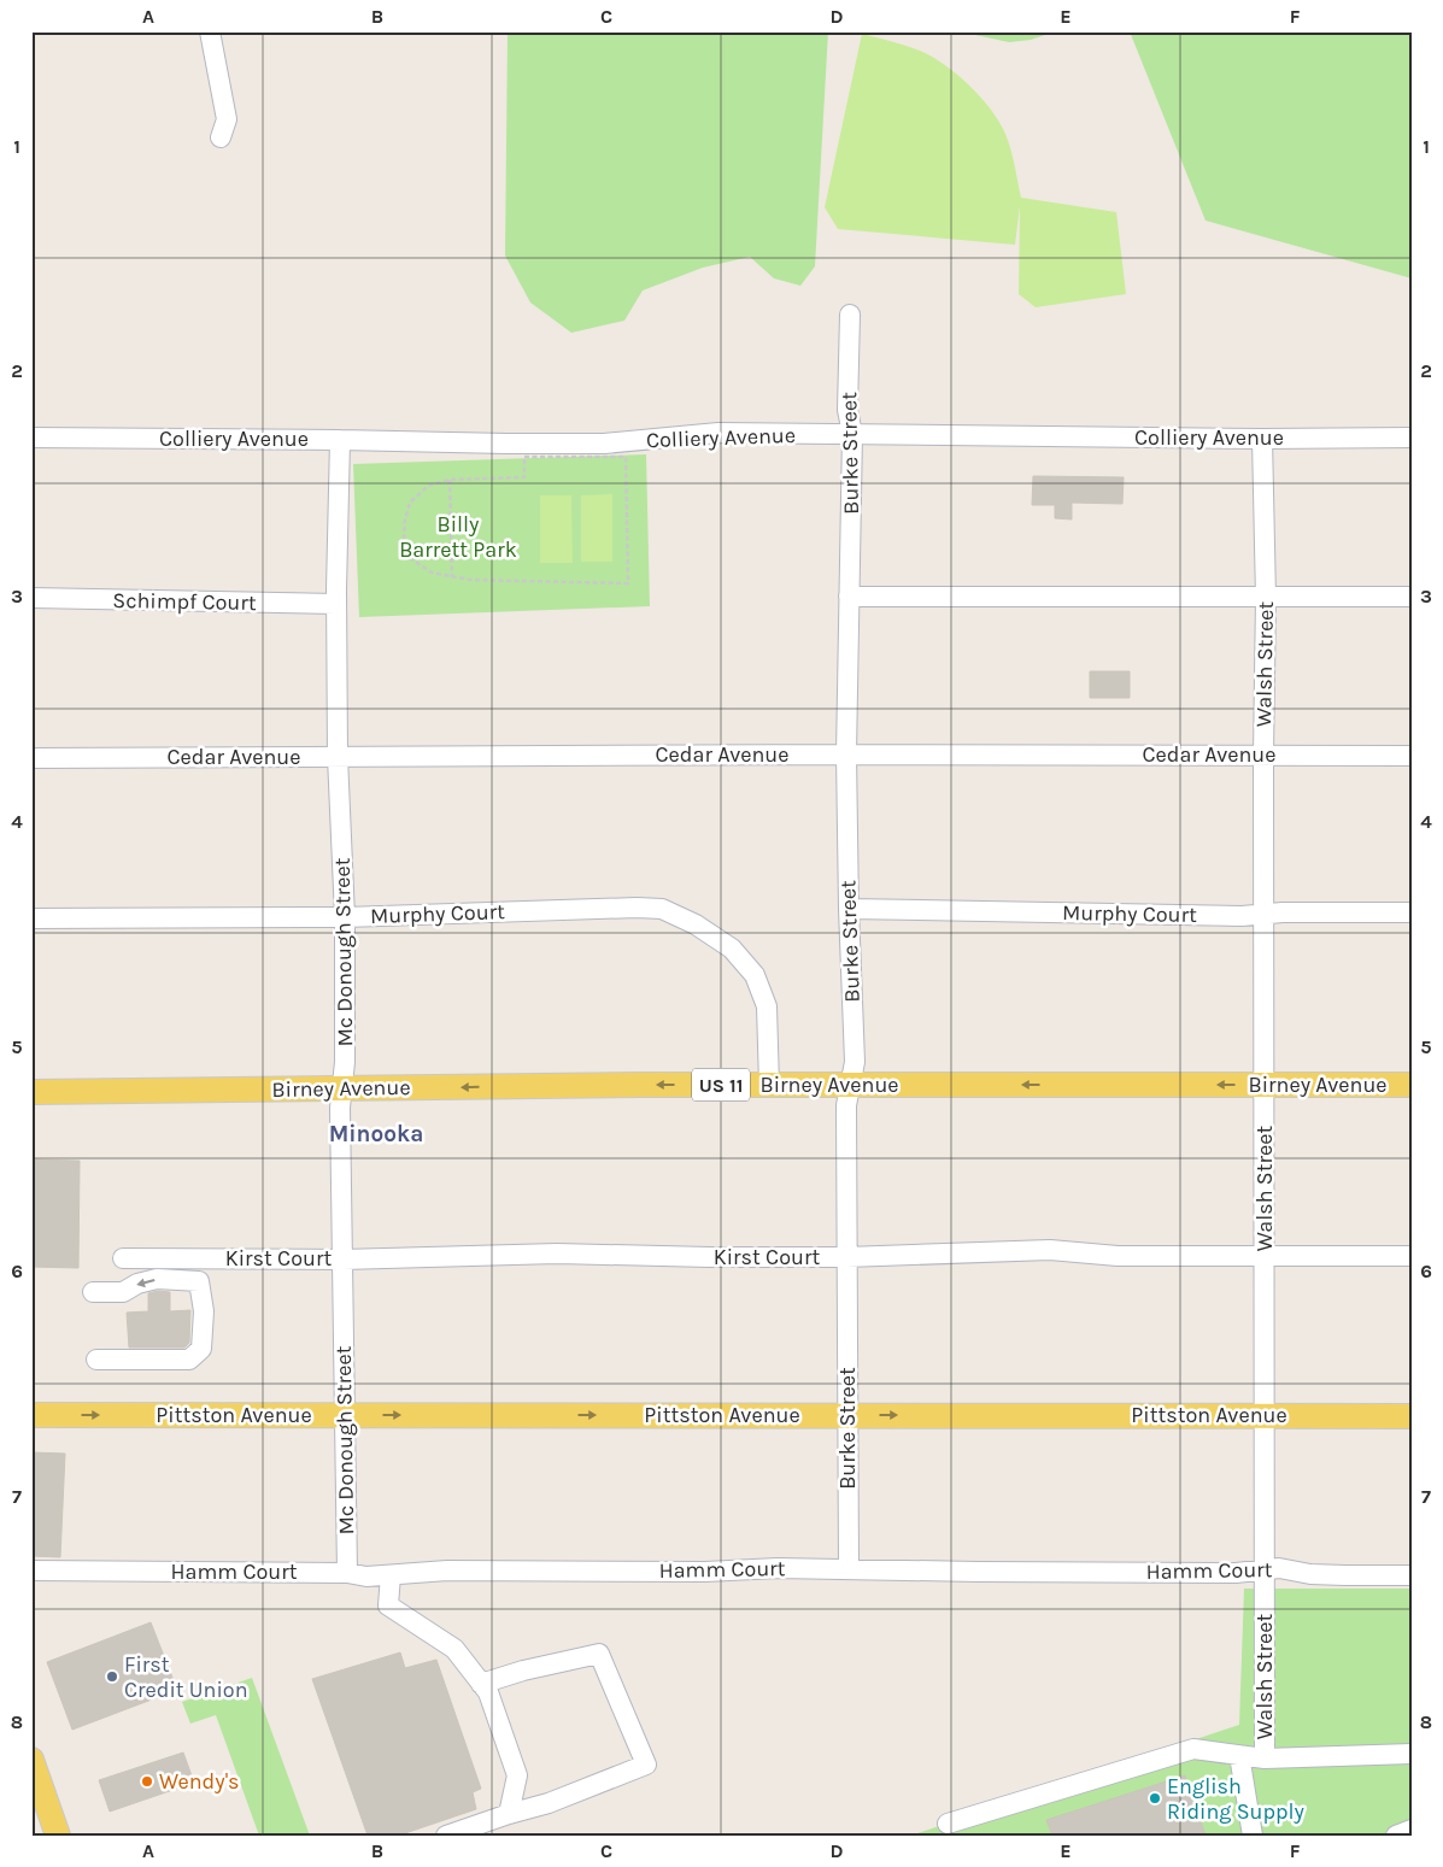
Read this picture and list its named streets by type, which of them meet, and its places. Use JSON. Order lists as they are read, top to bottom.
{
  "streets": {
    "main road": ["US 11", "Birney Avenue", "Pittston Avenue"],
    "street": [
      "Colliery Avenue",
      "Burke Street",
      "Schimpf Court",
      "Walsh Street",
      "Cedar Avenue",
      "Murphy Court",
      "Mc Donough Street",
      "Kirst Court",
      "Hamm Court"
    ]
  },
  "crossings": [
    ["Colliery Avenue", "Burke Street"],
    ["Colliery Avenue", "Walsh Street"],
    ["Colliery Avenue", "Mc Donough Street"],
    ["Burke Street", "Cedar Avenue"],
    ["Burke Street", "Murphy Court"],
    ["Burke Street", "Birney Avenue"],
    ["Burke Street", "Kirst Court"],
    ["Burke Street", "Pittston Avenue"],
    ["Burke Street", "Hamm Court"],
    ["Schimpf Court", "Mc Donough Street"],
    ["Walsh Street", "Cedar Avenue"],
    ["Walsh Street", "Murphy Court"],
    ["Walsh Street", "Birney Avenue"],
    ["Walsh Street", "Kirst Court"],
    ["Walsh Street", "Pittston Avenue"],
    ["Walsh Street", "Hamm Court"],
    ["Cedar Avenue", "Mc Donough Street"],
    ["Murphy Court", "Mc Donough Street"],
    ["Murphy Court", "Birney Avenue"],
    ["Mc Donough Street", "Birney Avenue"],
    ["Mc Donough Street", "Kirst Court"],
    ["Mc Donough Street", "Pittston Avenue"],
    ["Mc Donough Street", "Hamm Court"]
  ],
  "one_way": ["Birney Avenue", "Pittston Avenue"],
  "districts": ["Minooka"],
  "parks": ["Billy Barrett Park"],
  "places": ["First Credit Union", "Wendy's", "English Riding Supply"],
  "grid": {
    "columns": [
      "A",
      "B",
      "C",
      "D",
      "E",
      "F"
    ],
    "rows": [
      "1",
      "2",
      "3",
      "4",
      "5",
      "6",
      "7",
      "8"
    ]
  }
}
